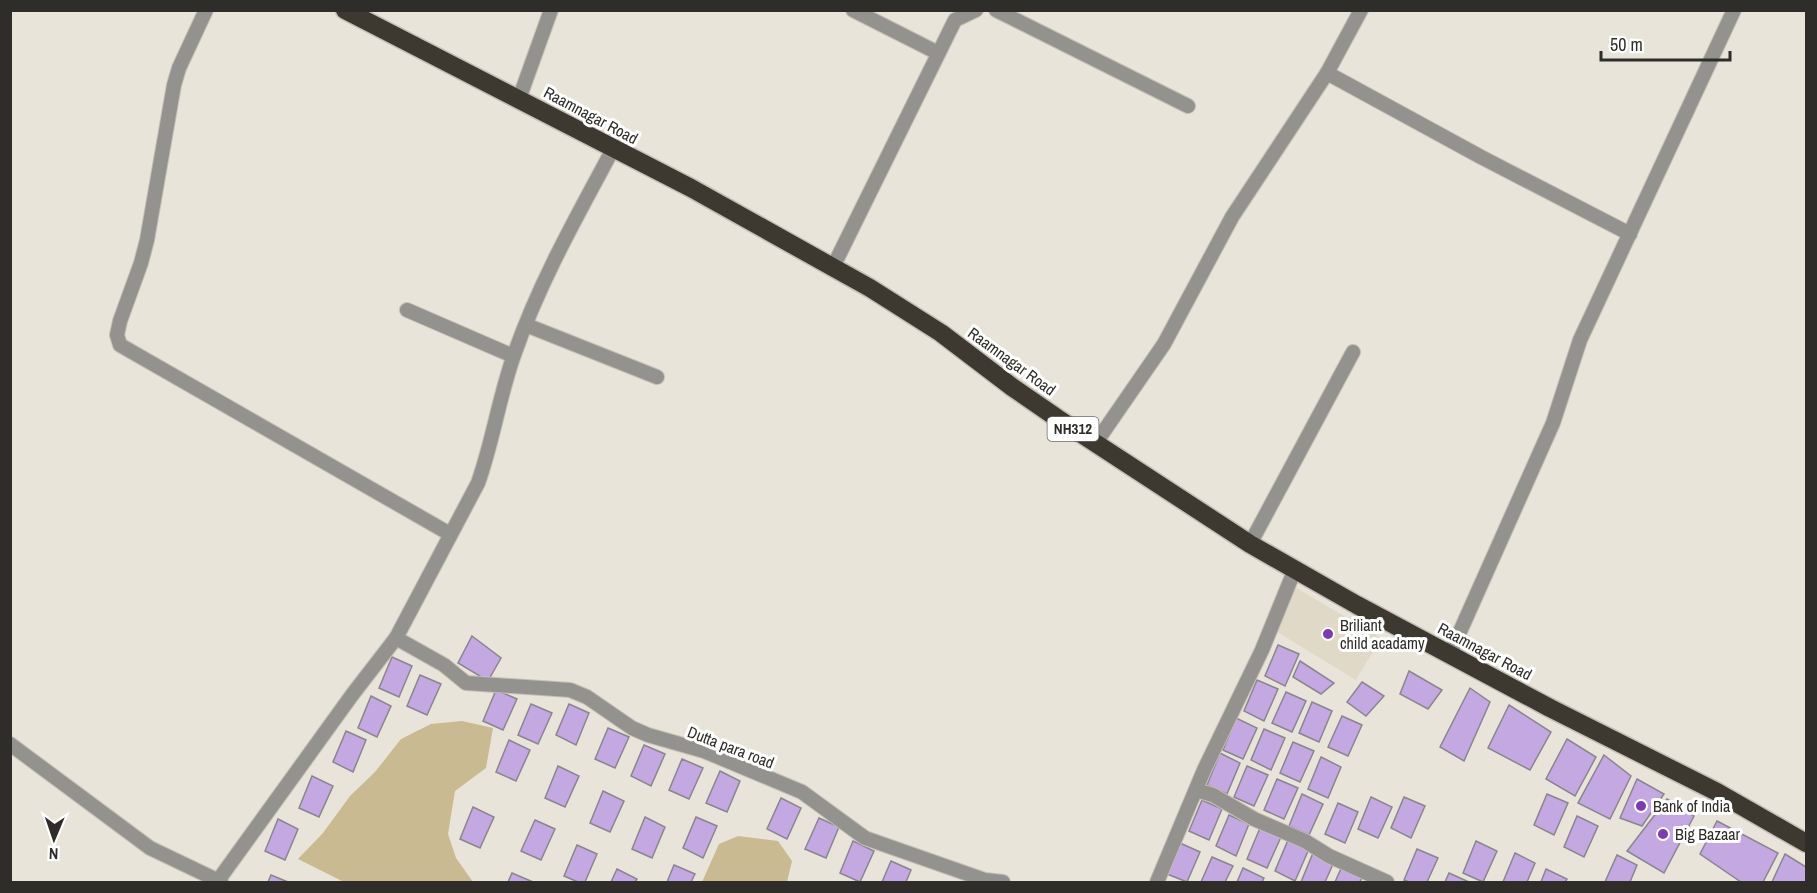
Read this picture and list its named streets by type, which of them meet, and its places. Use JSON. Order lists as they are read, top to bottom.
{
  "streets": {
    "highway": ["Raamnagar Road", "NH312"],
    "street": ["Dutta para road"]
  },
  "places": ["Briliant child acadamy", "Bank of India", "Big Bazaar"],
  "scale_bar": "50 m",
  "north": "bottom"
}
